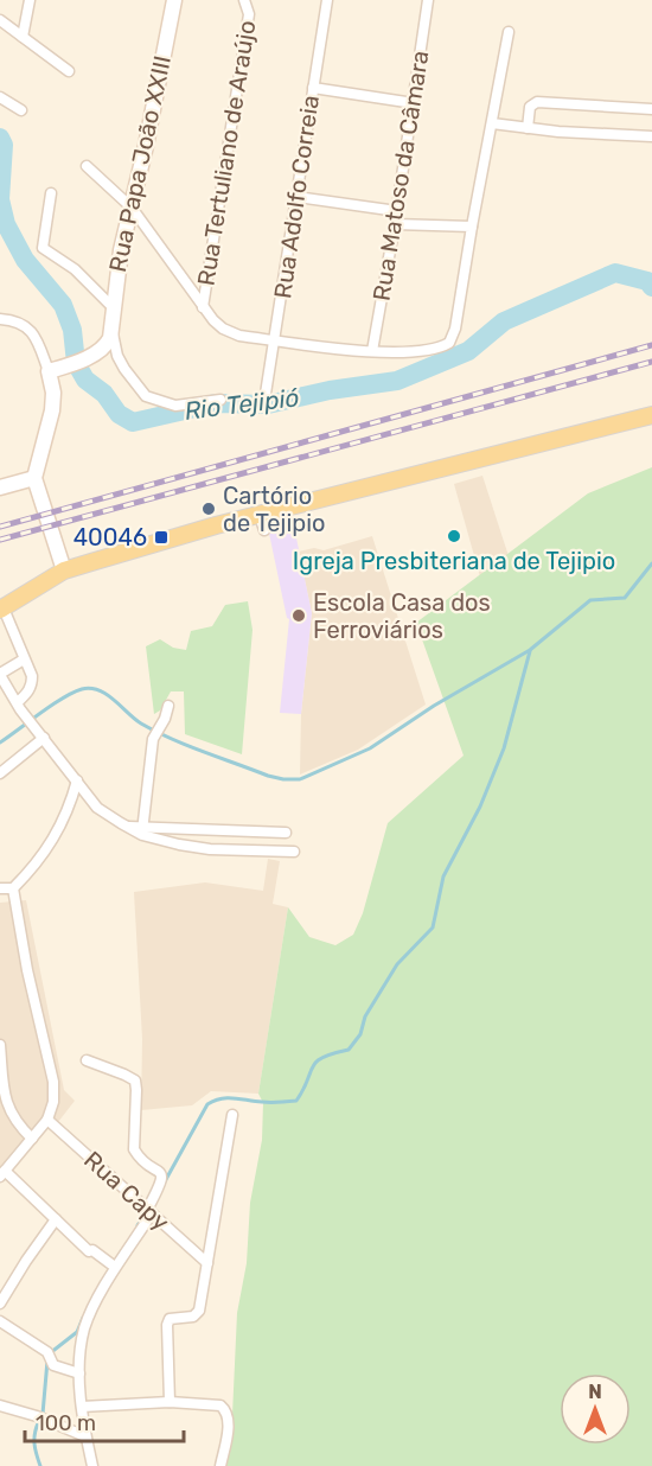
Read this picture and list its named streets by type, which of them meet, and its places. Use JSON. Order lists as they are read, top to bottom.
{
  "streets": {
    "street": [
      "Rua Tertuliano de Araújo",
      "Rua Papa João XXIII",
      "Rua Matoso da Câmara",
      "Rua Adolfo Correia",
      "Rua Capy"
    ]
  },
  "water": ["Rio Tejipió"],
  "places": {
    "other": ["Cartório de Tejipio", "Igreja Presbiteriana de Tejipio", "Escola Casa dos Ferroviários"],
    "transit": ["40046"]
  },
  "scale_bar": "100 m",
  "north": "top"
}
